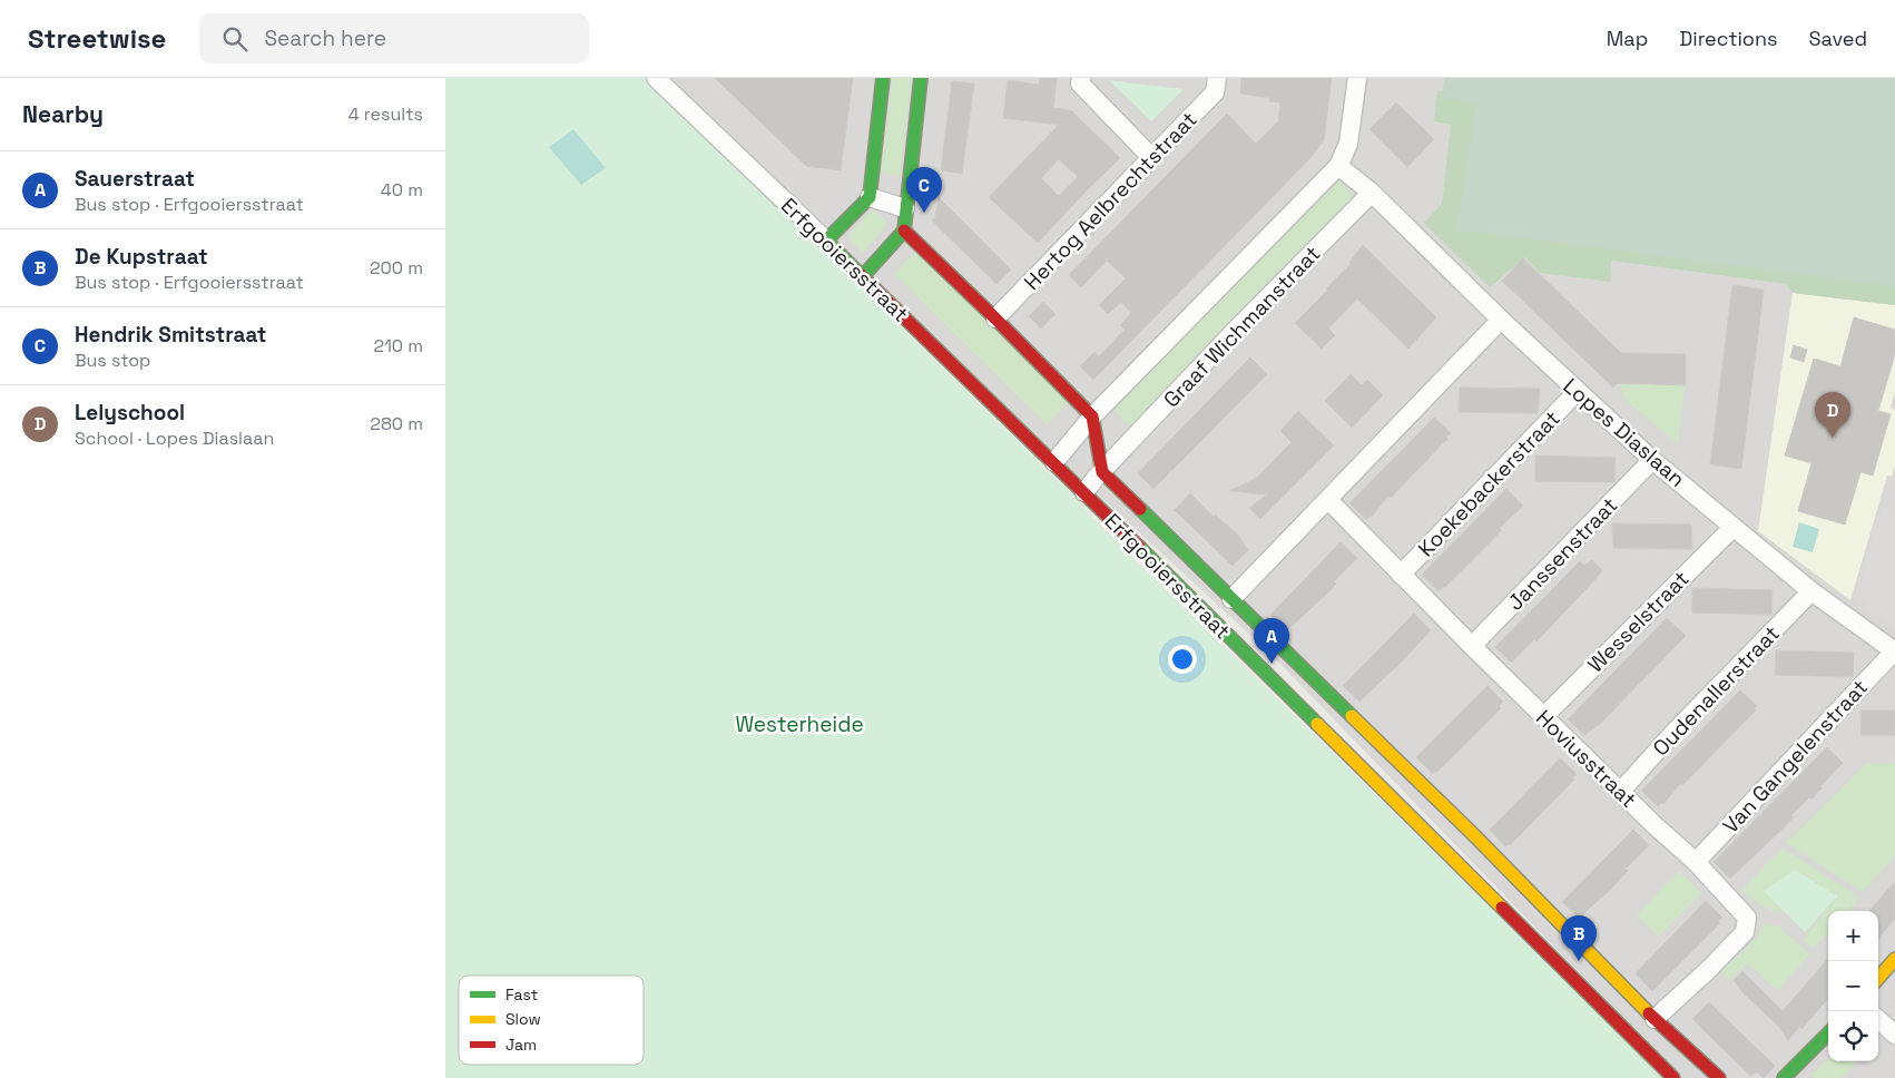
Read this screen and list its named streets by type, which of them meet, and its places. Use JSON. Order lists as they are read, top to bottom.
{
  "streets": {
    "street": [
      "Hertog Aelbrechtstraat",
      "Erfgooiersstraat",
      "Graaf Wichmanstraat",
      "Lopes Diaslaan",
      "Koekebackerstraat",
      "Janssenstraat",
      "Wesselstraat",
      "Oudenallerstraat",
      "Van Gangelenstraat",
      "Hoviusstraat"
    ]
  },
  "crossings": [
    ["Erfgooiersstraat", "Graaf Wichmanstraat"],
    ["Erfgooiersstraat", "Hoviusstraat"],
    ["Graaf Wichmanstraat", "Lopes Diaslaan"],
    ["Lopes Diaslaan", "Koekebackerstraat"],
    ["Lopes Diaslaan", "Janssenstraat"],
    ["Lopes Diaslaan", "Wesselstraat"],
    ["Lopes Diaslaan", "Oudenallerstraat"],
    ["Lopes Diaslaan", "Van Gangelenstraat"],
    ["Koekebackerstraat", "Hoviusstraat"],
    ["Janssenstraat", "Hoviusstraat"],
    ["Wesselstraat", "Hoviusstraat"],
    ["Oudenallerstraat", "Hoviusstraat"],
    ["Van Gangelenstraat", "Hoviusstraat"]
  ],
  "parks": ["Westerheide"],
  "legend": ["Fast", "Slow", "Jam"],
  "page": {
    "header": "Streetwise",
    "search": "Search here",
    "nav": ["Map", "Directions", "Saved"],
    "heading": ["Nearby", "4 results"],
    "list": [
      {
        "mark": "A",
        "name": "Sauerstraat",
        "note": "Bus stop · Erfgooiersstraat",
        "value": "40 m"
      },
      {
        "mark": "B",
        "name": "De Kupstraat",
        "note": "Bus stop · Erfgooiersstraat",
        "value": "200 m"
      },
      {
        "mark": "C",
        "name": "Hendrik Smitstraat",
        "note": "Bus stop",
        "value": "210 m"
      },
      {
        "mark": "D",
        "name": "Lelyschool",
        "note": "School · Lopes Diaslaan",
        "value": "280 m"
      }
    ],
    "pins": [
      "C",
      "D",
      "A",
      "B"
    ],
    "map_buttons": ["+", "−"]
  }
}
